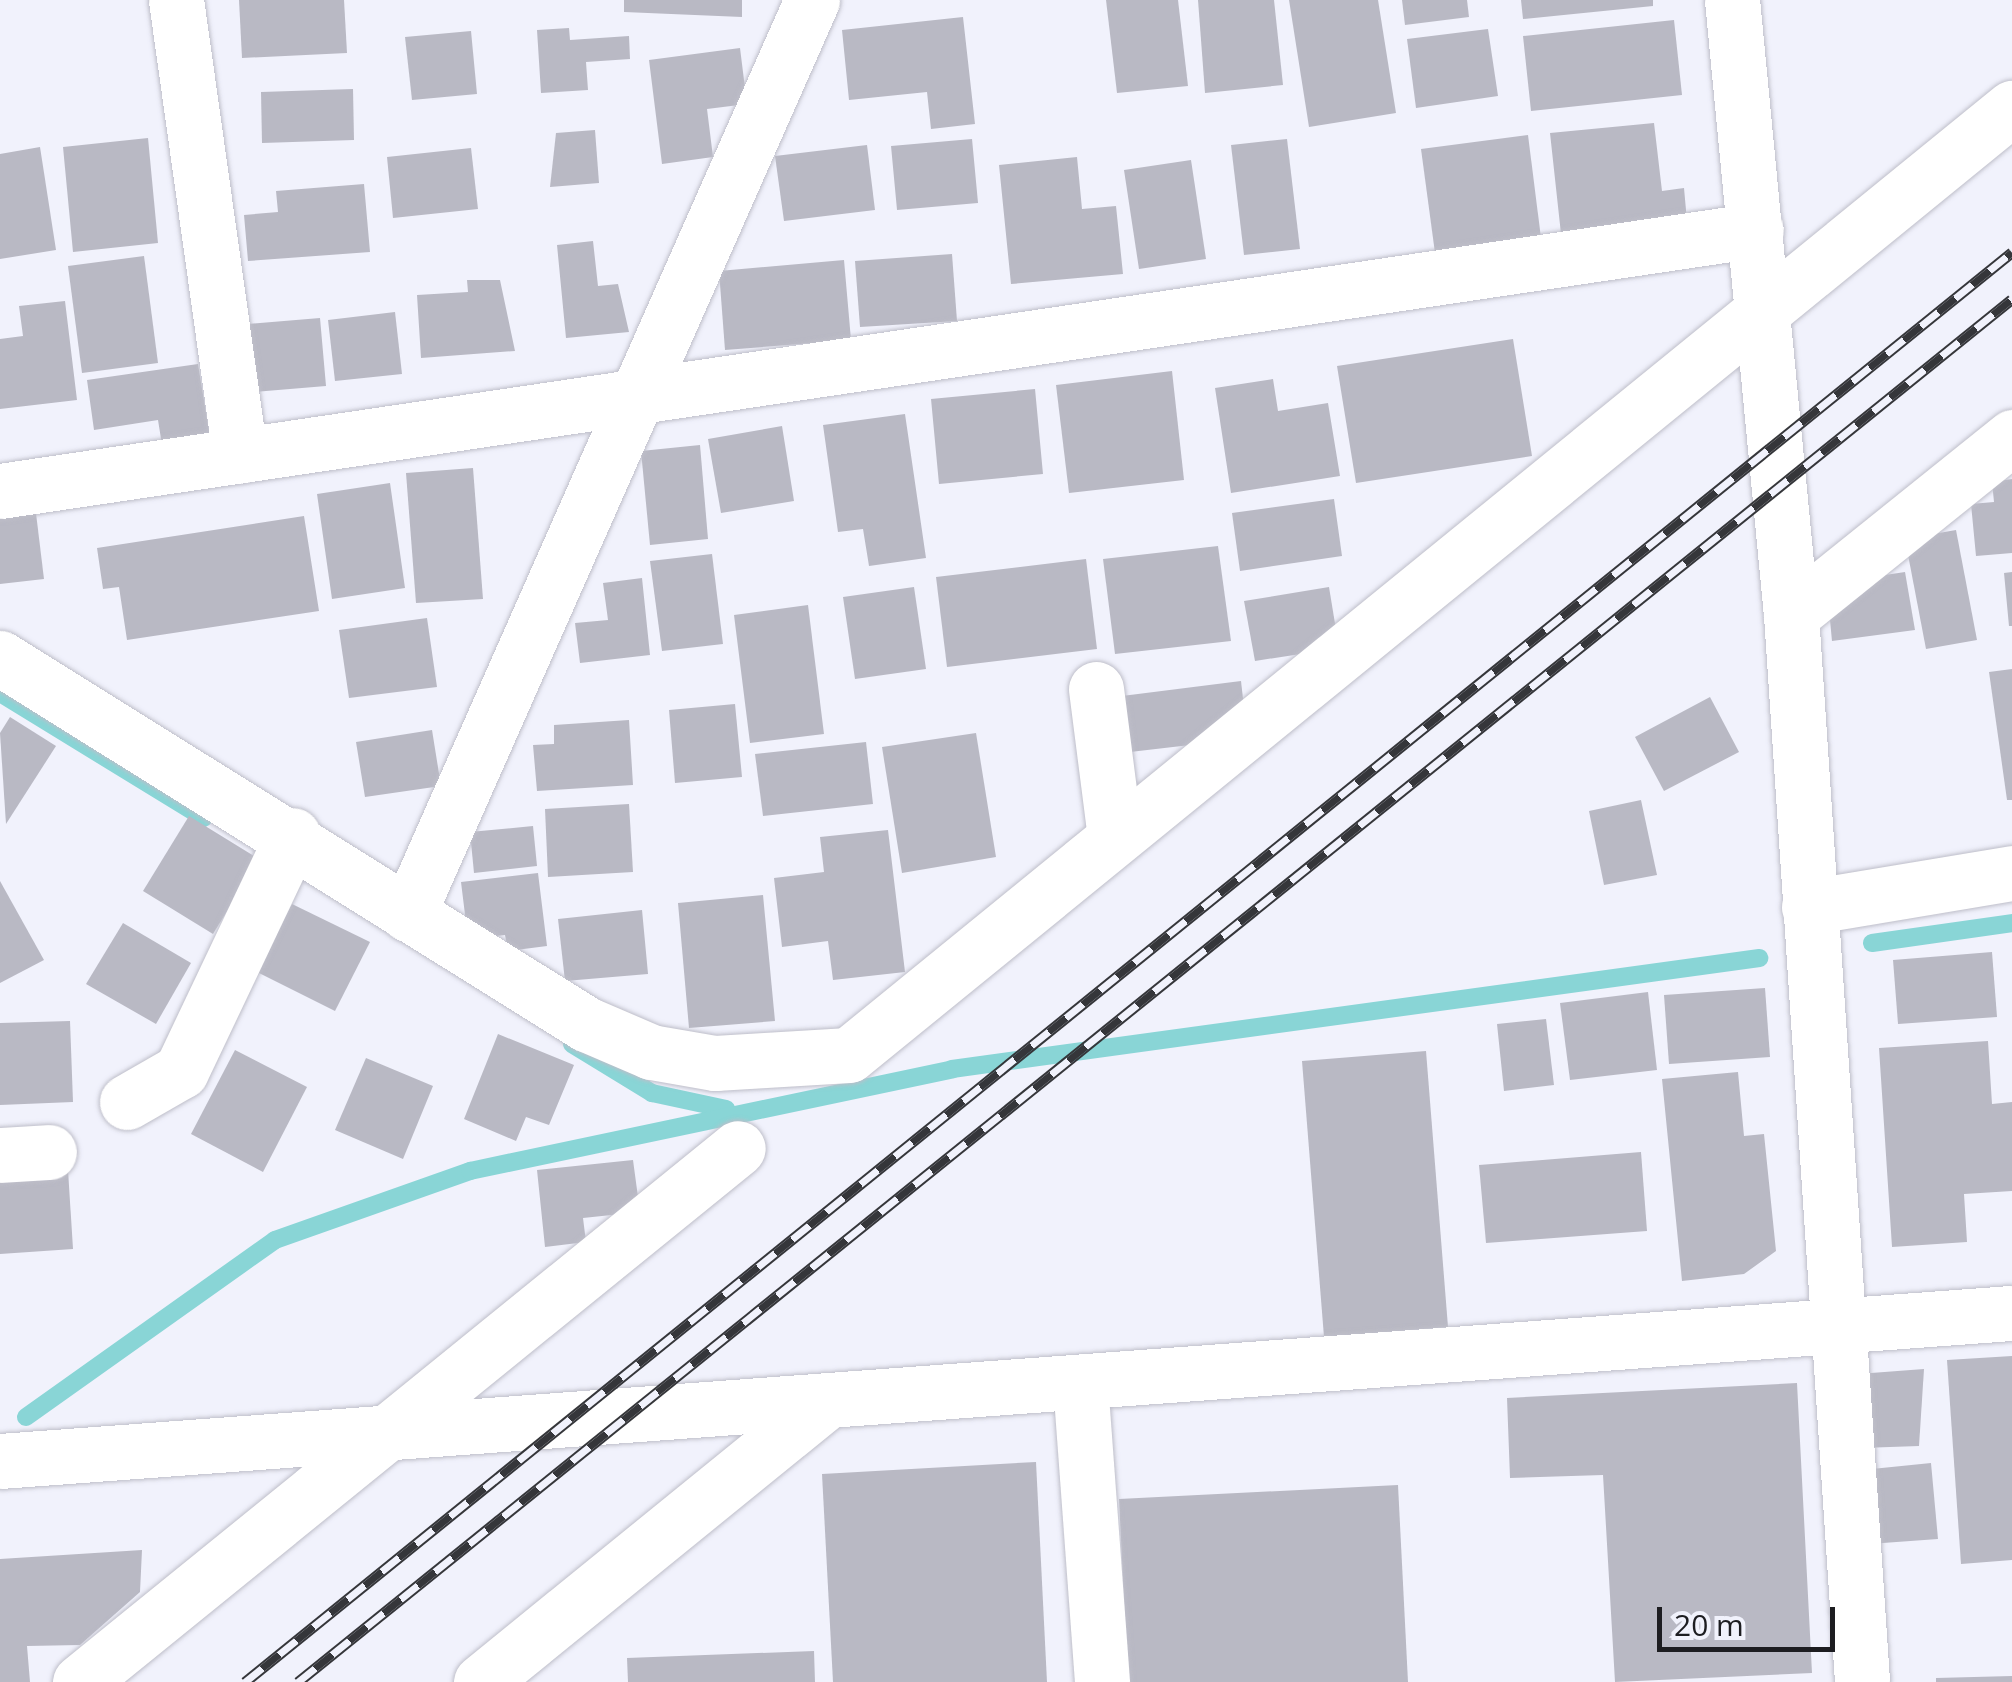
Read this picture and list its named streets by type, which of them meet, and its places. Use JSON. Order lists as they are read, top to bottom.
{
  "scale_bar": "20 m"
}
